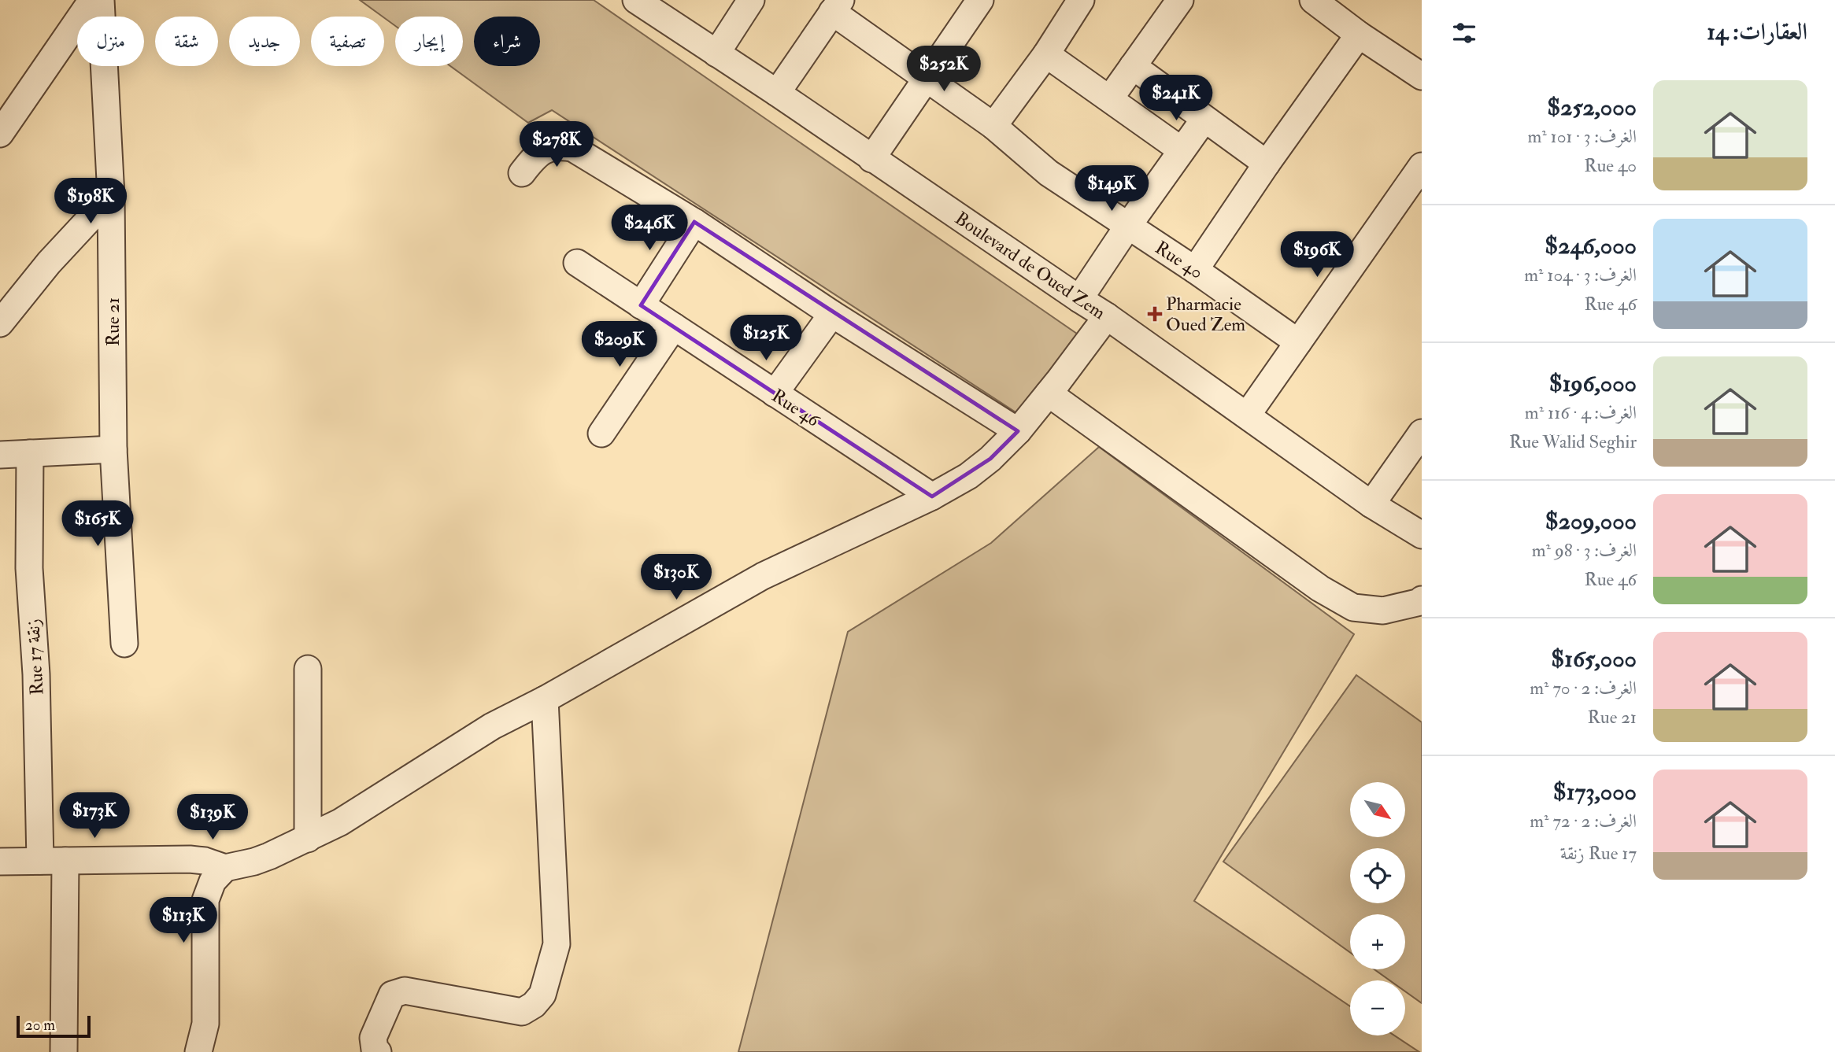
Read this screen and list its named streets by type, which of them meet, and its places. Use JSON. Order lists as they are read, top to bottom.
{
  "streets": {
    "street": [
      "Rue 40",
      "Boulevard de Oued Zem",
      "Rue 21",
      "Rue 46",
      "Rue 17 زنقة"
    ]
  },
  "places": {
    "health": ["Pharmacie Oued Zem"]
  },
  "scale_bar": "20 m",
  "north": "bottom right",
  "page": {
    "heading": "العقارات: 14",
    "chip": [
      "شراء",
      "إيجار",
      "تصفية",
      "جديد",
      "شقة",
      "منزل"
    ],
    "price": [
      "$252K",
      "$241K",
      "$278K",
      "$149K",
      "$198K",
      "$246K",
      "$196K",
      "$125K",
      "$209K",
      "$165K",
      "$130K",
      "$173K",
      "$139K",
      "$113K"
    ],
    "list": [
      {
        "name": "$252,000",
        "note": "الغرف: 3 · 101 m² · Rue 40"
      },
      {
        "name": "$246,000",
        "note": "الغرف: 3 · 104 m² · Rue 46"
      },
      {
        "name": "$196,000",
        "note": "الغرف: 4 · 116 m² · Rue Walid Seghir"
      },
      {
        "name": "$209,000",
        "note": "الغرف: 3 · 98 m² · Rue 46"
      },
      {
        "name": "$165,000",
        "note": "الغرف: 2 · 70 m² · Rue 21"
      },
      {
        "name": "$173,000",
        "note": "الغرف: 2 · 72 m² · Rue 17 زنقة"
      }
    ],
    "map_buttons": ["+", "−"],
    "scale": "20 m"
  }
}
